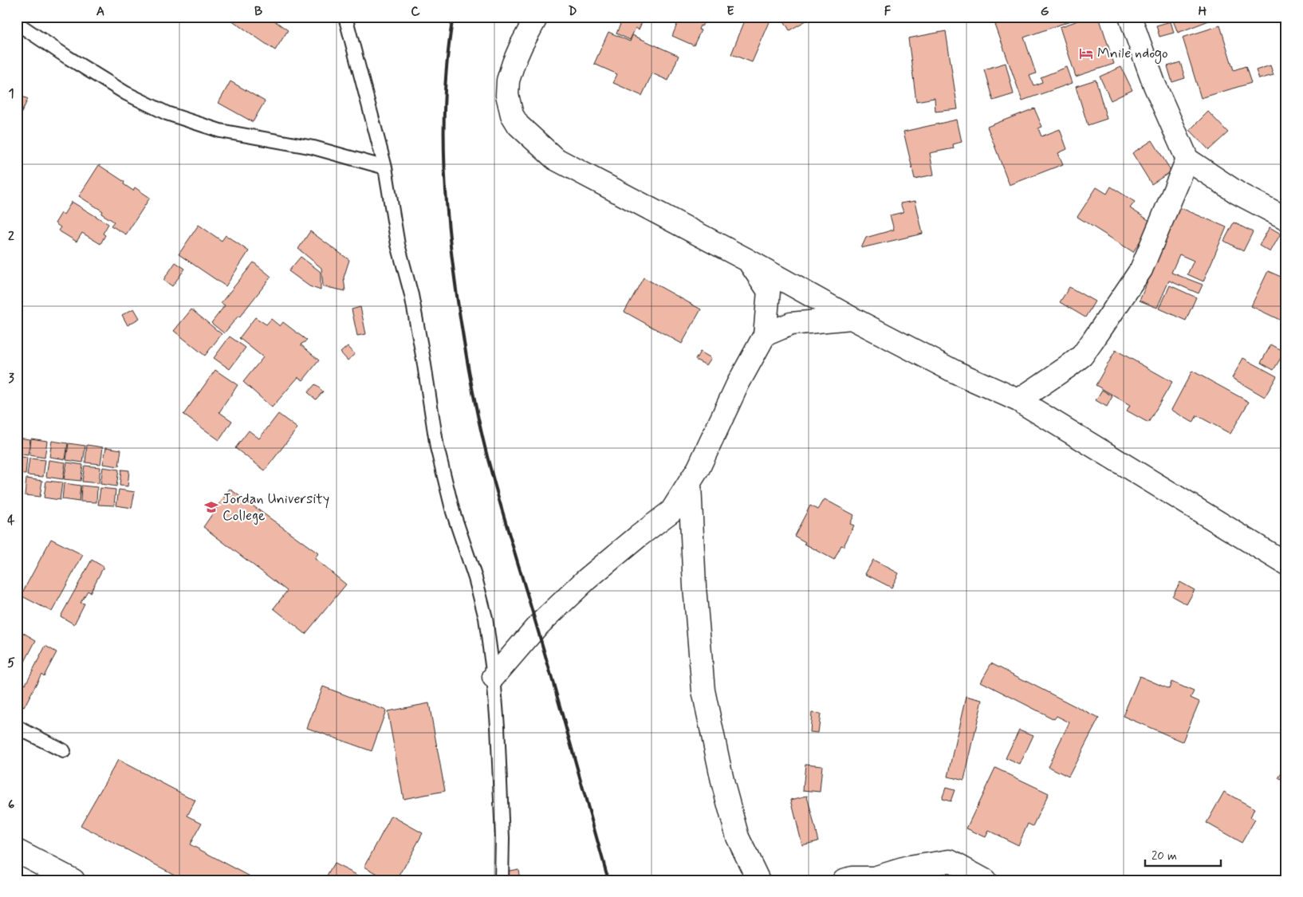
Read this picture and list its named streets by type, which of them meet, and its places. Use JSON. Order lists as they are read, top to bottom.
{
  "places": {
    "hotel": ["Mnile ndogo"],
    "school or university": ["Jordan University College"]
  },
  "scale_bar": "20 m",
  "grid": {
    "columns": [
      "A",
      "B",
      "C",
      "D",
      "E",
      "F",
      "G",
      "H"
    ],
    "rows": [
      "1",
      "2",
      "3",
      "4",
      "5",
      "6"
    ]
  }
}
